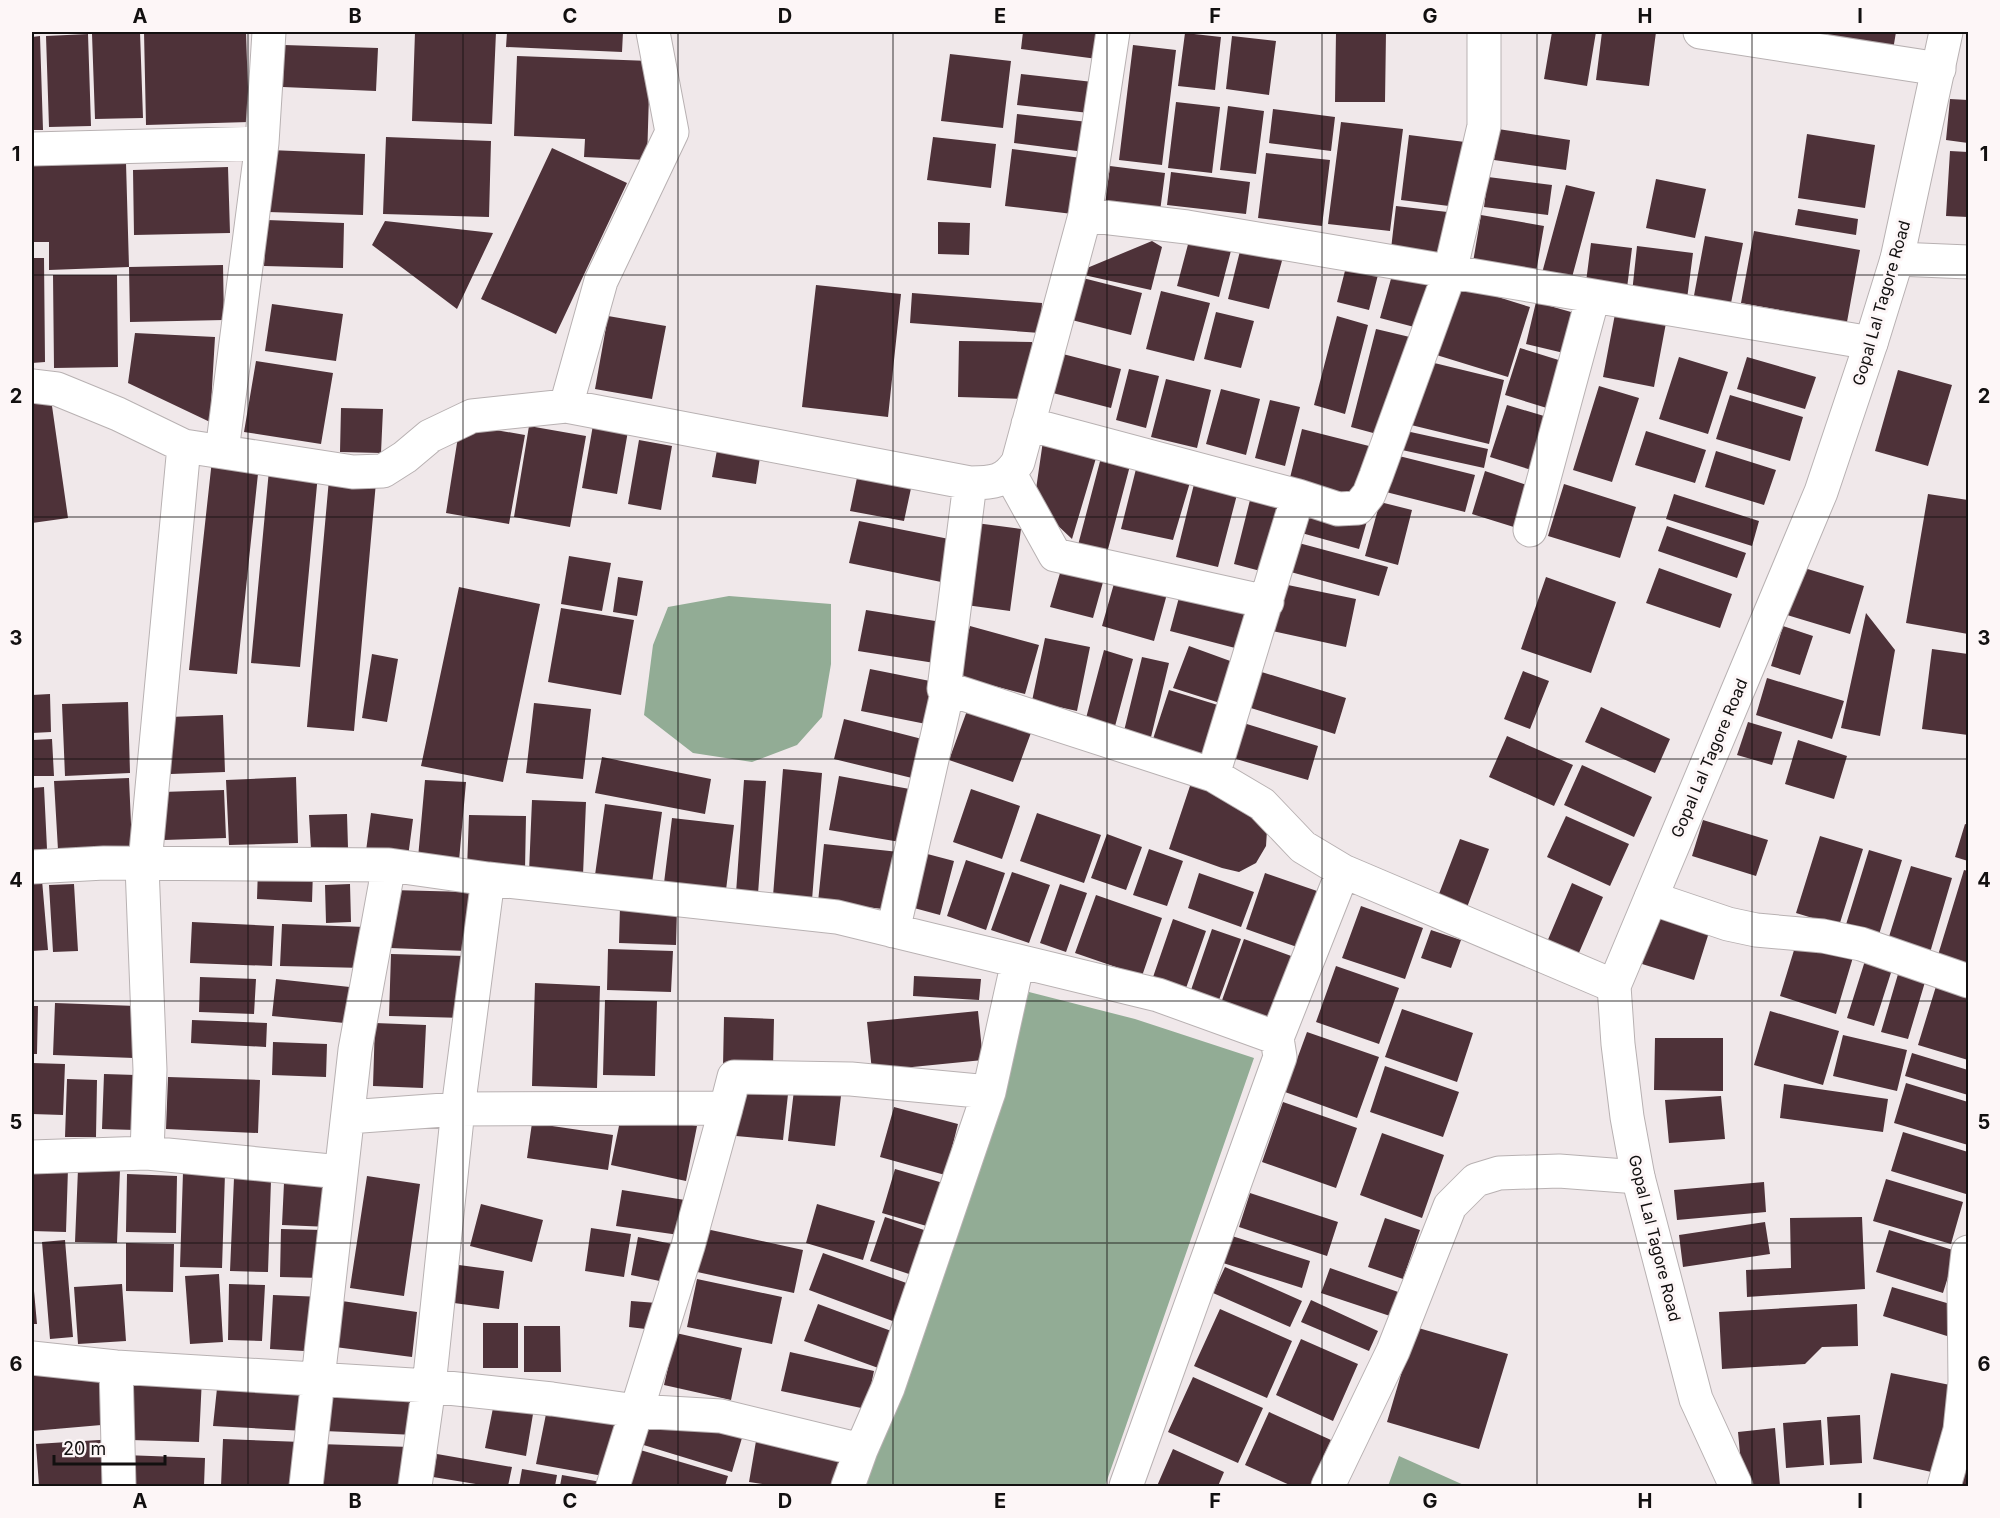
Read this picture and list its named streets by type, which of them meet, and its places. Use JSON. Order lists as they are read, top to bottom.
{
  "streets": {
    "street": ["Gopal Lal Tagore Road"]
  },
  "scale_bar": "20 m",
  "grid": {
    "columns": [
      "A",
      "B",
      "C",
      "D",
      "E",
      "F",
      "G",
      "H",
      "I"
    ],
    "rows": [
      "1",
      "2",
      "3",
      "4",
      "5",
      "6"
    ]
  }
}
